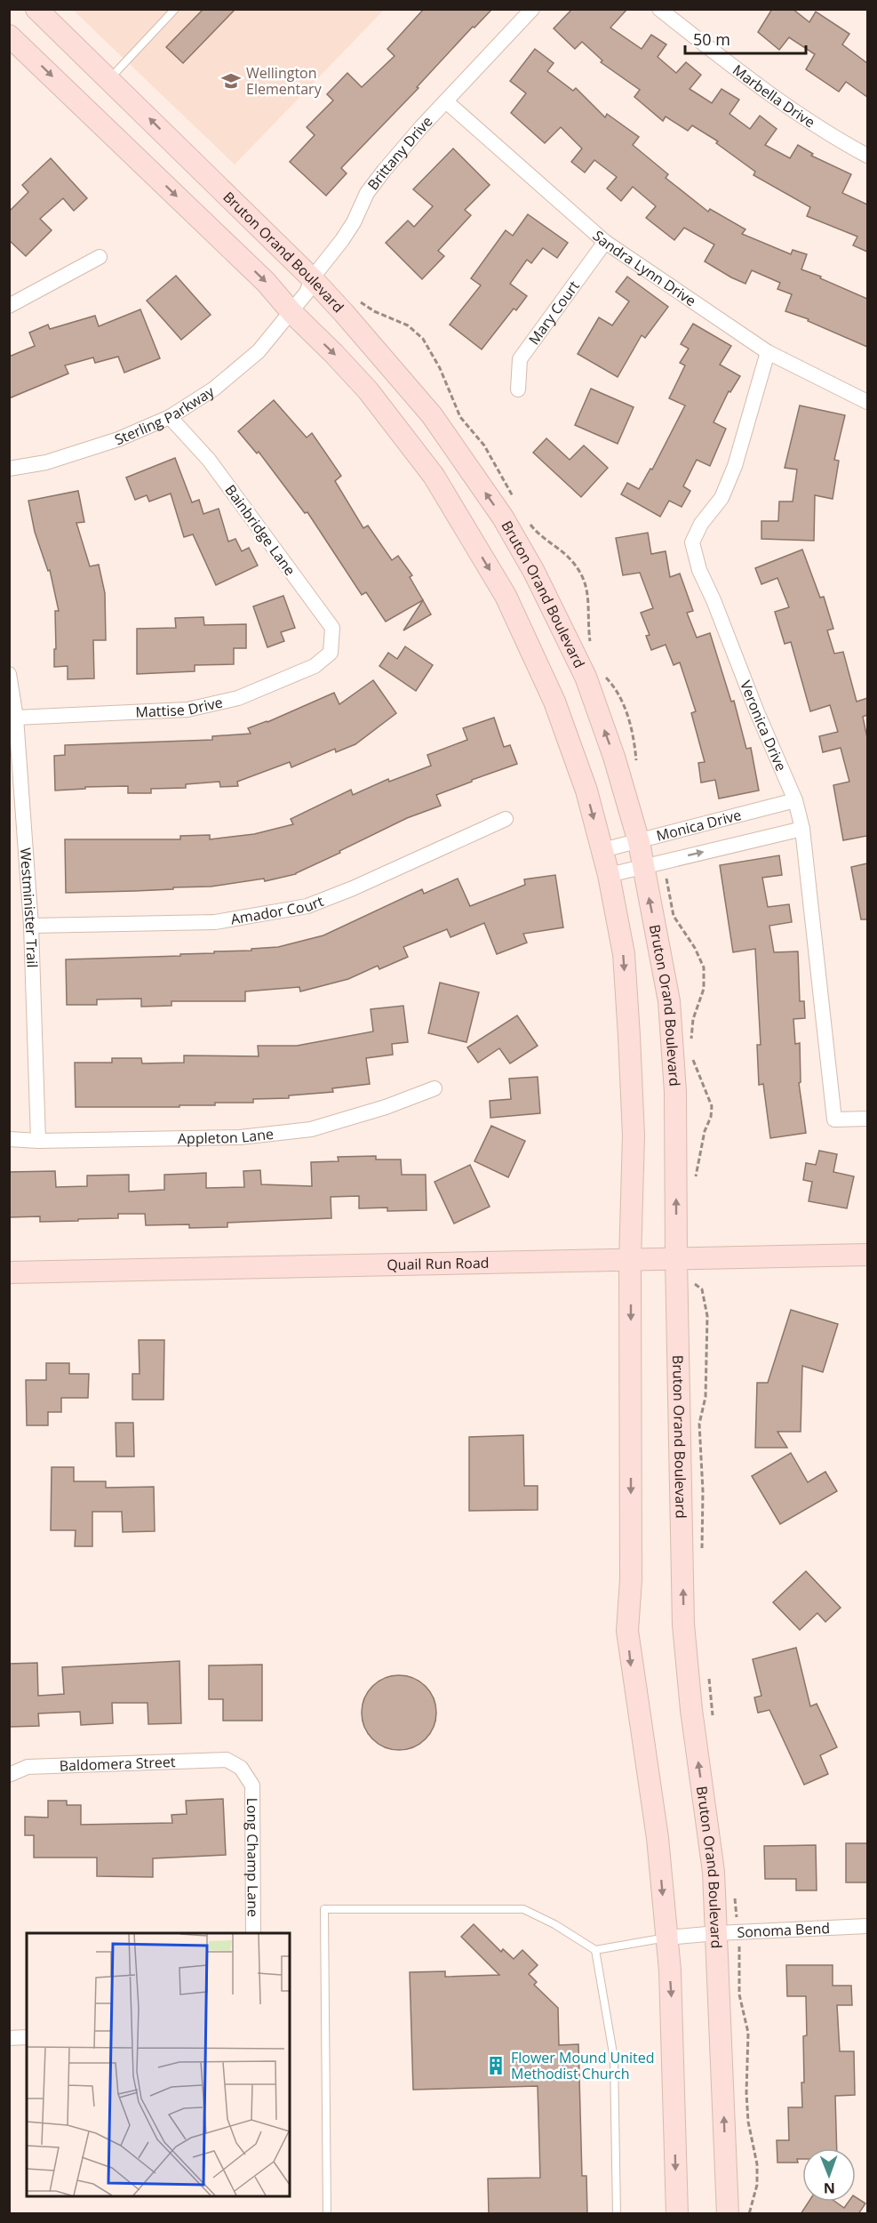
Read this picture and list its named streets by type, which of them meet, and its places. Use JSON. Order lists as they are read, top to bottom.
{
  "streets": {
    "main road": ["Bruton Orand Boulevard", "Quail Run Road"],
    "street": [
      "Marbella Drive",
      "Brittany Drive",
      "Sandra Lynn Drive",
      "Mary Court",
      "Sterling Parkway",
      "Bainbridge Lane",
      "Mattise Drive",
      "Veronica Drive",
      "Monica Drive",
      "Westminister Trail",
      "Amador Court",
      "Appleton Lane",
      "Baldomera Street",
      "Long Champ Lane",
      "Sonoma Bend"
    ]
  },
  "crossings": [
    ["Brittany Drive", "Bruton Orand Boulevard"],
    ["Brittany Drive", "Sandra Lynn Drive"],
    ["Brittany Drive", "Sterling Parkway"],
    ["Bruton Orand Boulevard", "Monica Drive"],
    ["Bruton Orand Boulevard", "Quail Run Road"],
    ["Bruton Orand Boulevard", "Sonoma Bend"],
    ["Sandra Lynn Drive", "Mary Court"],
    ["Sandra Lynn Drive", "Veronica Drive"],
    ["Sterling Parkway", "Bainbridge Lane"],
    ["Bainbridge Lane", "Mattise Drive"],
    ["Mattise Drive", "Westminister Trail"],
    ["Veronica Drive", "Monica Drive"],
    ["Westminister Trail", "Amador Court"],
    ["Westminister Trail", "Appleton Lane"],
    ["Baldomera Street", "Long Champ Lane"]
  ],
  "places": {
    "school or university": ["Wellington Elementary"],
    "building": ["Flower Mound United Methodist Church"]
  },
  "scale_bar": "50 m",
  "north": "bottom"
}
